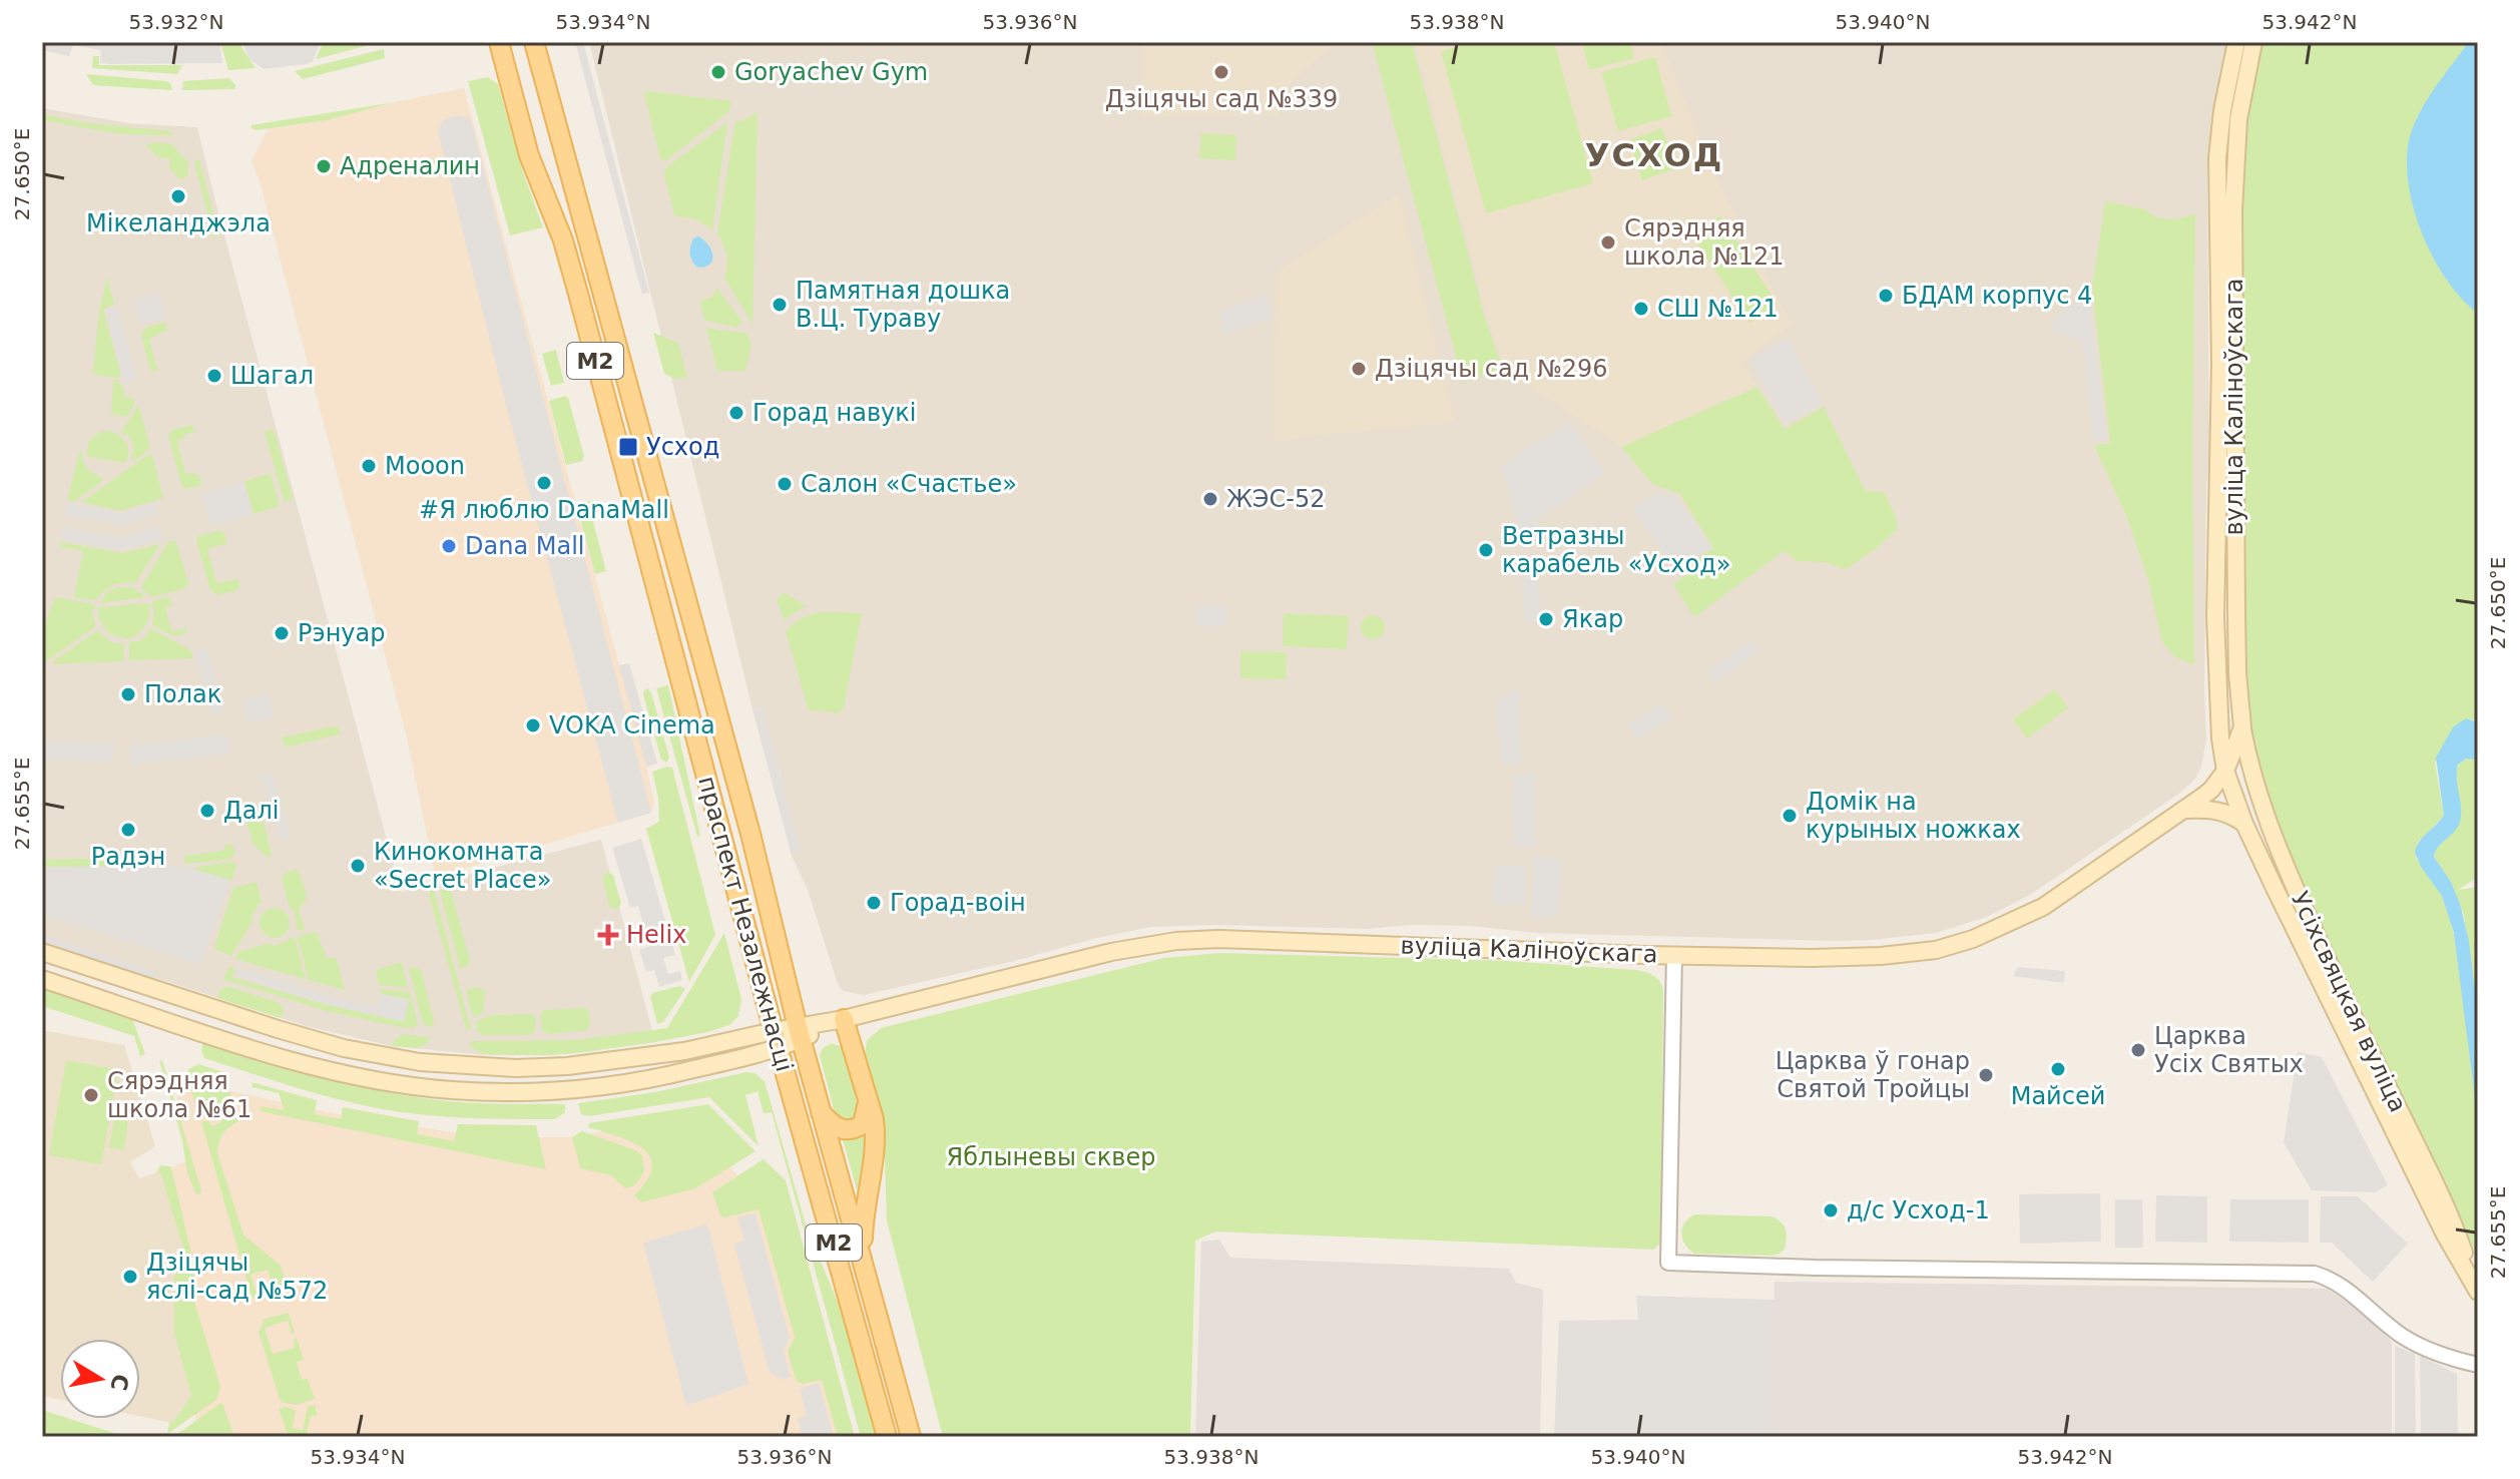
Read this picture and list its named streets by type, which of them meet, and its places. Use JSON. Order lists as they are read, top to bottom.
{
  "streets": {
    "main road": [
      "М2",
      "вуліца Каліноўскага",
      "праспект Незалежнасці",
      "Усіхсвяцкая вуліца"
    ]
  },
  "crossings": [
    ["вуліца Каліноўскага", "праспект Незалежнасці"],
    ["вуліца Каліноўскага", "Усіхсвяцкая вуліца"]
  ],
  "districts": ["УСХОД"],
  "parks": ["Яблыневы сквер"],
  "places": {
    "other": [
      "Goryachev Gym",
      "Дзіцячы сад №339",
      "Адреналин",
      "Мікеланджэла",
      "Сярэдняя школа №121",
      "БДАМ корпус 4",
      "Памятная дошка В.Ц. Тураву",
      "СШ №121",
      "Дзіцячы сад №296",
      "Шагал",
      "Горад навукі",
      "Mooon",
      "#Я люблю DanaMall",
      "Салон «Счастье»",
      "ЖЭС-52",
      "Dana Mall",
      "Ветразны карабель «Усход»",
      "Якар",
      "Рэнуар",
      "Полак",
      "VOKA Cinema",
      "Далі",
      "Домік на курыных ножках",
      "Радэн",
      "Кинокомната «Secret Place»",
      "Горад-воін",
      "Царква Усіх Святых",
      "Майсей",
      "Царква ў гонар Святой Тройцы",
      "Сярэдняя школа №61",
      "д/с Усход-1",
      "Дзіцячы яслі-сад №572"
    ],
    "transit": ["Усход"],
    "health": ["Helix"]
  },
  "north": "right",
  "coordinates": [
    "53.932°N",
    "53.934°N",
    "53.936°N",
    "53.938°N",
    "53.940°N",
    "53.942°N",
    "27.650°E",
    "27.655°E"
  ]
}
